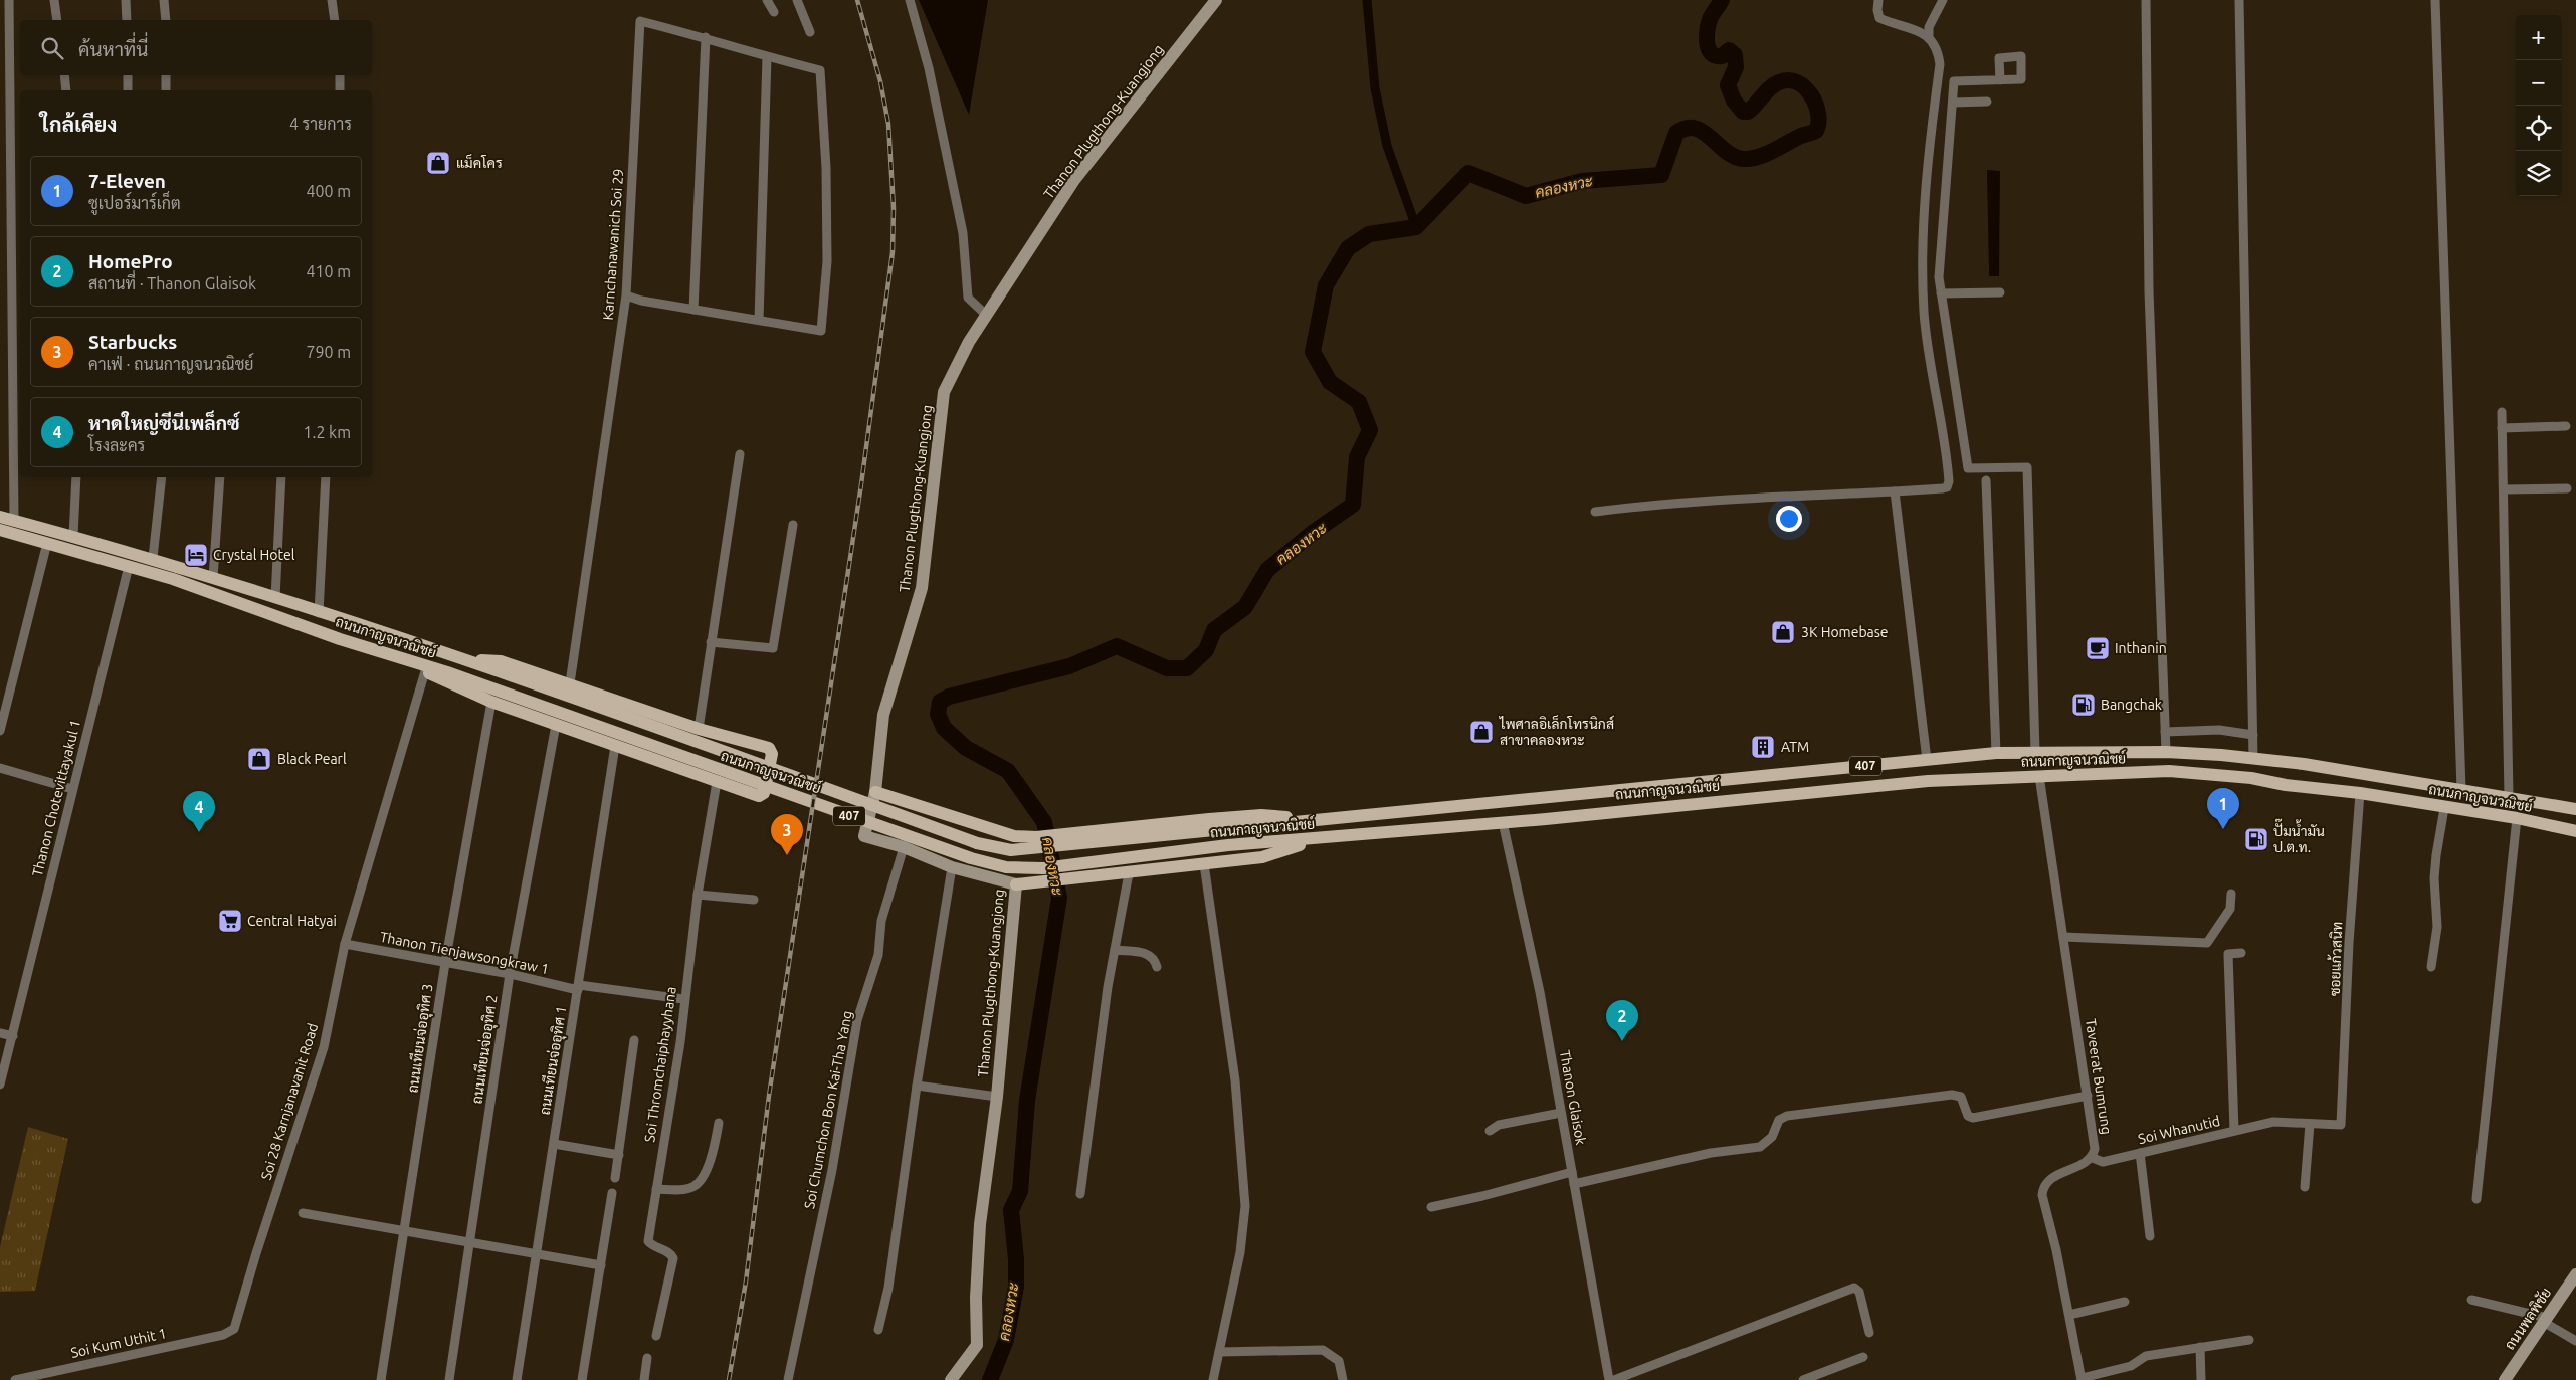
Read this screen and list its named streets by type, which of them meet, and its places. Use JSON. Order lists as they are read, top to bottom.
{
  "streets": {
    "main road": ["ถนนกาญจนวณิชย์", "407"],
    "street": [
      "Thanon Plugthong-Kuangjong",
      "Karnchanawanich Soi 29",
      "Thanon Chotevittayakul 1",
      "Thanon Tienjawsongkraw 1",
      "ซอยแก้วสนิท",
      "ถนนเทียนจ่ออุทิศ 3",
      "ถนนเทียนจ่ออุทิศ 2",
      "ถนนเทียนจ่ออุทิศ 1",
      "Soi Thromchaiphayyhana",
      "Taveerat Bumrung",
      "Thanon Glaisok",
      "Soi 28 Karnjanavanit Road",
      "Soi Chumchon Bon Kai-Tha Yang",
      "Soi Whanutid",
      "ถนนพลพิชัย",
      "Soi Kum Uthit 1"
    ]
  },
  "crossings": [
    ["Thanon Plugthong-Kuangjong", "Soi Chumchon Bon Kai-Tha Yang"],
    ["ถนนกาญจนวณิชย์", "Thanon Chotevittayakul 1"],
    ["ถนนกาญจนวณิชย์", "ซอยแก้วสนิท"],
    ["ถนนกาญจนวณิชย์", "Taveerat Bumrung"],
    ["ถนนกาญจนวณิชย์", "Thanon Glaisok"],
    ["Thanon Tienjawsongkraw 1", "ถนนเทียนจ่ออุทิศ 3"],
    ["Thanon Tienjawsongkraw 1", "ถนนเทียนจ่ออุทิศ 2"],
    ["Thanon Tienjawsongkraw 1", "ถนนเทียนจ่ออุทิศ 1"],
    ["Thanon Tienjawsongkraw 1", "Soi Thromchaiphayyhana"],
    ["Thanon Tienjawsongkraw 1", "Soi 28 Karnjanavanit Road"],
    ["ซอยแก้วสนิท", "Soi Whanutid"],
    ["Taveerat Bumrung", "Soi Whanutid"],
    ["Soi 28 Karnjanavanit Road", "Soi Kum Uthit 1"]
  ],
  "water": ["คลองหวะ"],
  "places": {
    "shop": [
      "แม็คโคร",
      "3K Homebase",
      "ไพศาลอิเล็กโทรนิกส์ สาขาคลองหวะ",
      "Black Pearl"
    ],
    "hotel": ["Crystal Hotel"],
    "cafe": ["Inthanin"],
    "fuel station": ["Bangchak", "ปั๊มน้ำมัน ป.ต.ท."],
    "building": ["ATM"],
    "supermarket": ["Central Hatyai"]
  },
  "page": {
    "map_buttons": ["+", "−"],
    "search": "ค้นหาที่นี่",
    "heading": ["ใกล้เคียง", "4 รายการ"],
    "list": [
      {
        "mark": "1",
        "name": "7-Eleven",
        "note": "ซูเปอร์มาร์เก็ต",
        "value": "400 m"
      },
      {
        "mark": "2",
        "name": "HomePro",
        "note": "สถานที่ · Thanon Glaisok",
        "value": "410 m"
      },
      {
        "mark": "3",
        "name": "Starbucks",
        "note": "คาเฟ่ · ถนนกาญจนวณิชย์",
        "value": "790 m"
      },
      {
        "mark": "4",
        "name": "หาดใหญ่ซีนีเพล็กซ์",
        "note": "โรงละคร",
        "value": "1.2 km"
      }
    ],
    "pins": [
      "1",
      "4",
      "3",
      "2"
    ]
  }
}
